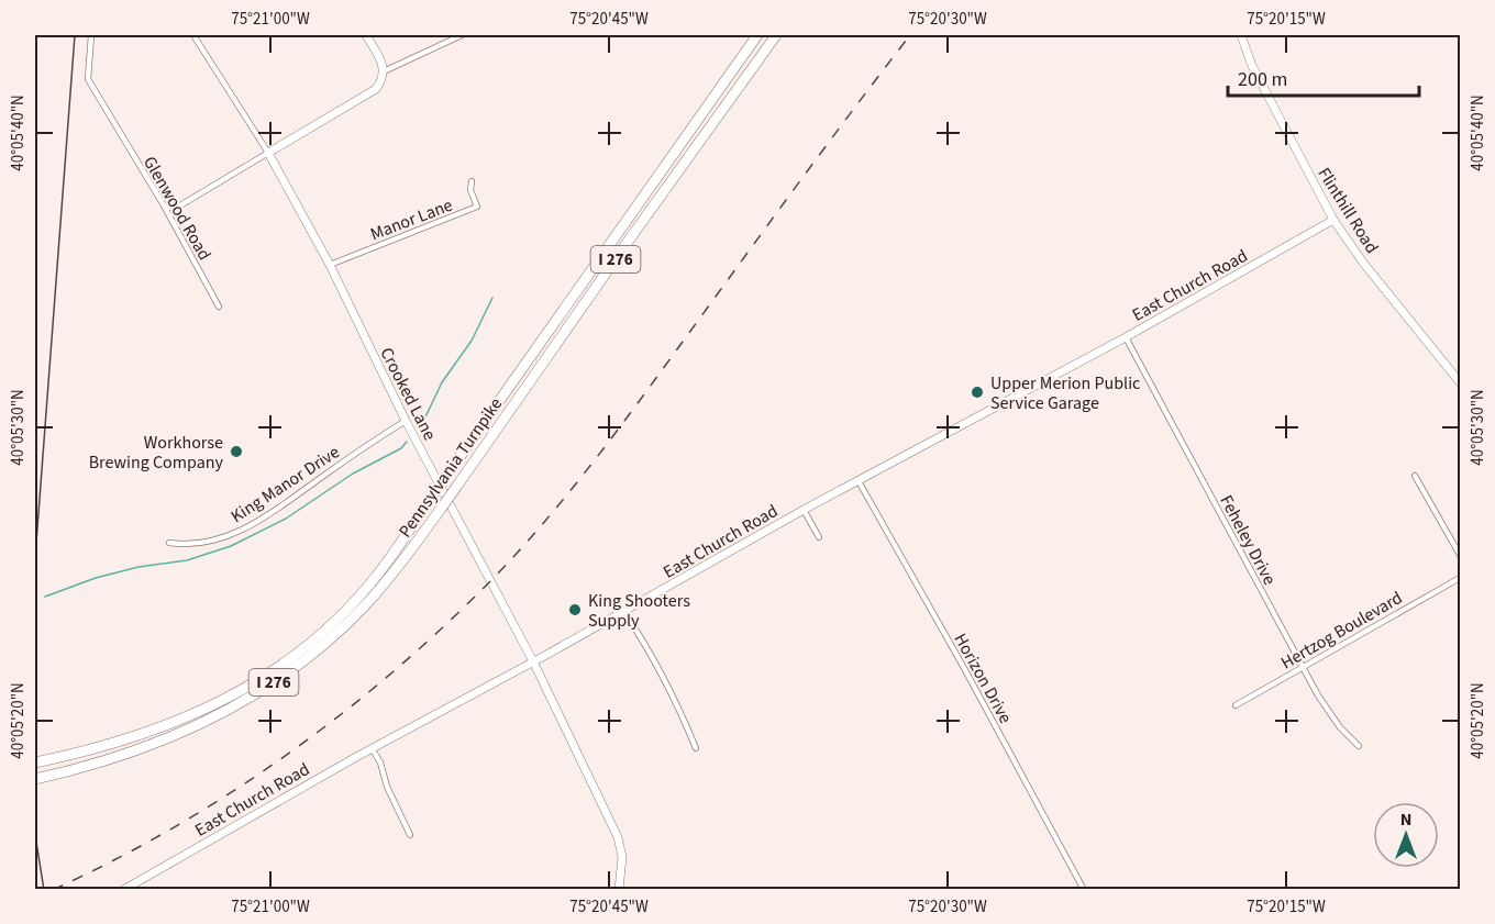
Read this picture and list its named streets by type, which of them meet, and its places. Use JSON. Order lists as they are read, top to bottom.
{
  "streets": {
    "highway": ["I 276", "Pennsylvania Turnpike"],
    "street": [
      "Glenwood Road",
      "Flinthill Road",
      "Manor Lane",
      "East Church Road",
      "Crooked Lane",
      "King Manor Drive",
      "Feheley Drive",
      "Hertzog Boulevard",
      "Horizon Drive"
    ]
  },
  "crossings": [
    ["Flinthill Road", "East Church Road"],
    ["Manor Lane", "Crooked Lane"],
    ["East Church Road", "Crooked Lane"],
    ["East Church Road", "Feheley Drive"],
    ["East Church Road", "Horizon Drive"],
    ["Crooked Lane", "King Manor Drive"],
    ["Feheley Drive", "Hertzog Boulevard"]
  ],
  "places": ["Upper Merion Public Service Garage", "Workhorse Brewing Company", "King Shooters Supply"],
  "scale_bar": "200 m",
  "north": "top",
  "coordinates": [
    "75°21'00\"W",
    "75°20'45\"W",
    "75°20'30\"W",
    "75°20'15\"W",
    "40°05'40\"N",
    "40°05'30\"N",
    "40°05'20\"N"
  ]
}
